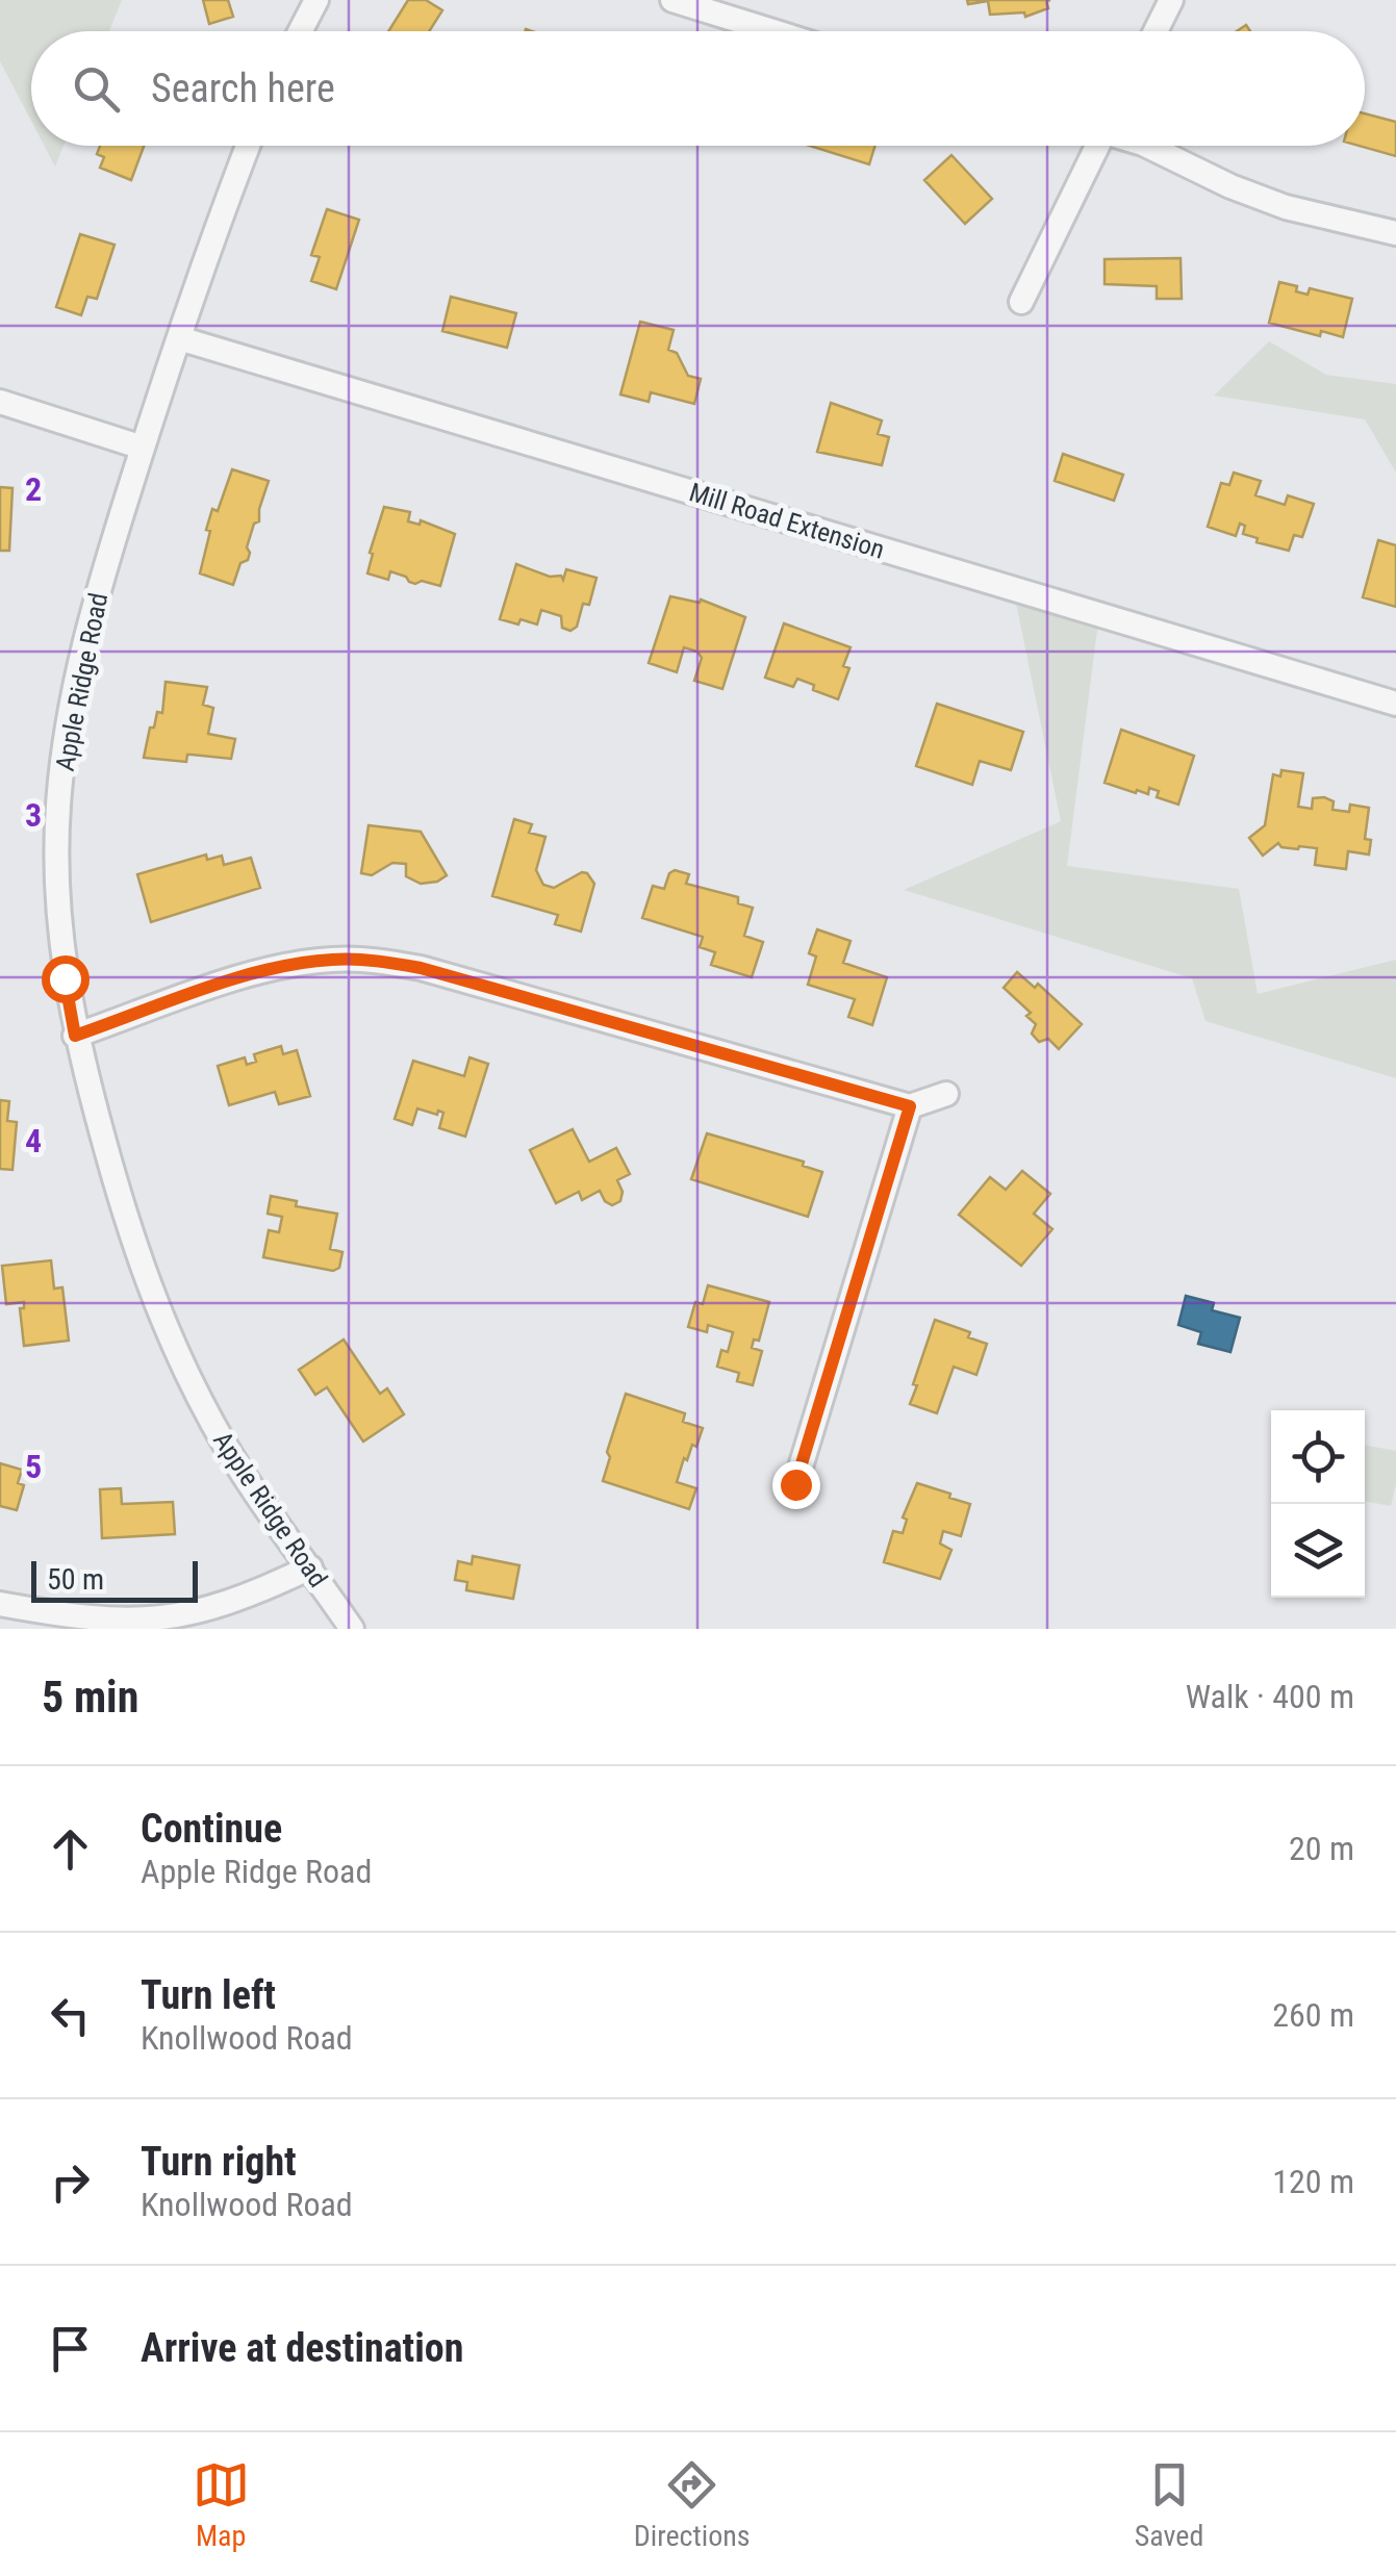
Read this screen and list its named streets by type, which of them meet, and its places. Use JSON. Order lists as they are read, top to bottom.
{
  "streets": {
    "street": ["Mill Road Extension", "Apple Ridge Road"]
  },
  "crossings": [
    ["Mill Road Extension", "Apple Ridge Road"]
  ],
  "scale_bar": "50 m",
  "page": {
    "search": "Search here",
    "scale": "50 m",
    "heading": ["5 min", "Walk · 400 m"],
    "list": [
      ["Continue", "Apple Ridge Road", "20 m"],
      ["Turn left", "Knollwood Road", "260 m"],
      ["Turn right", "Knollwood Road", "120 m"],
      "Arrive at destination"
    ],
    "nav": ["Map", "Directions", "Saved"]
  },
  "grid": {
    "rows": [
      "2",
      "3",
      "4",
      "5"
    ]
  }
}
